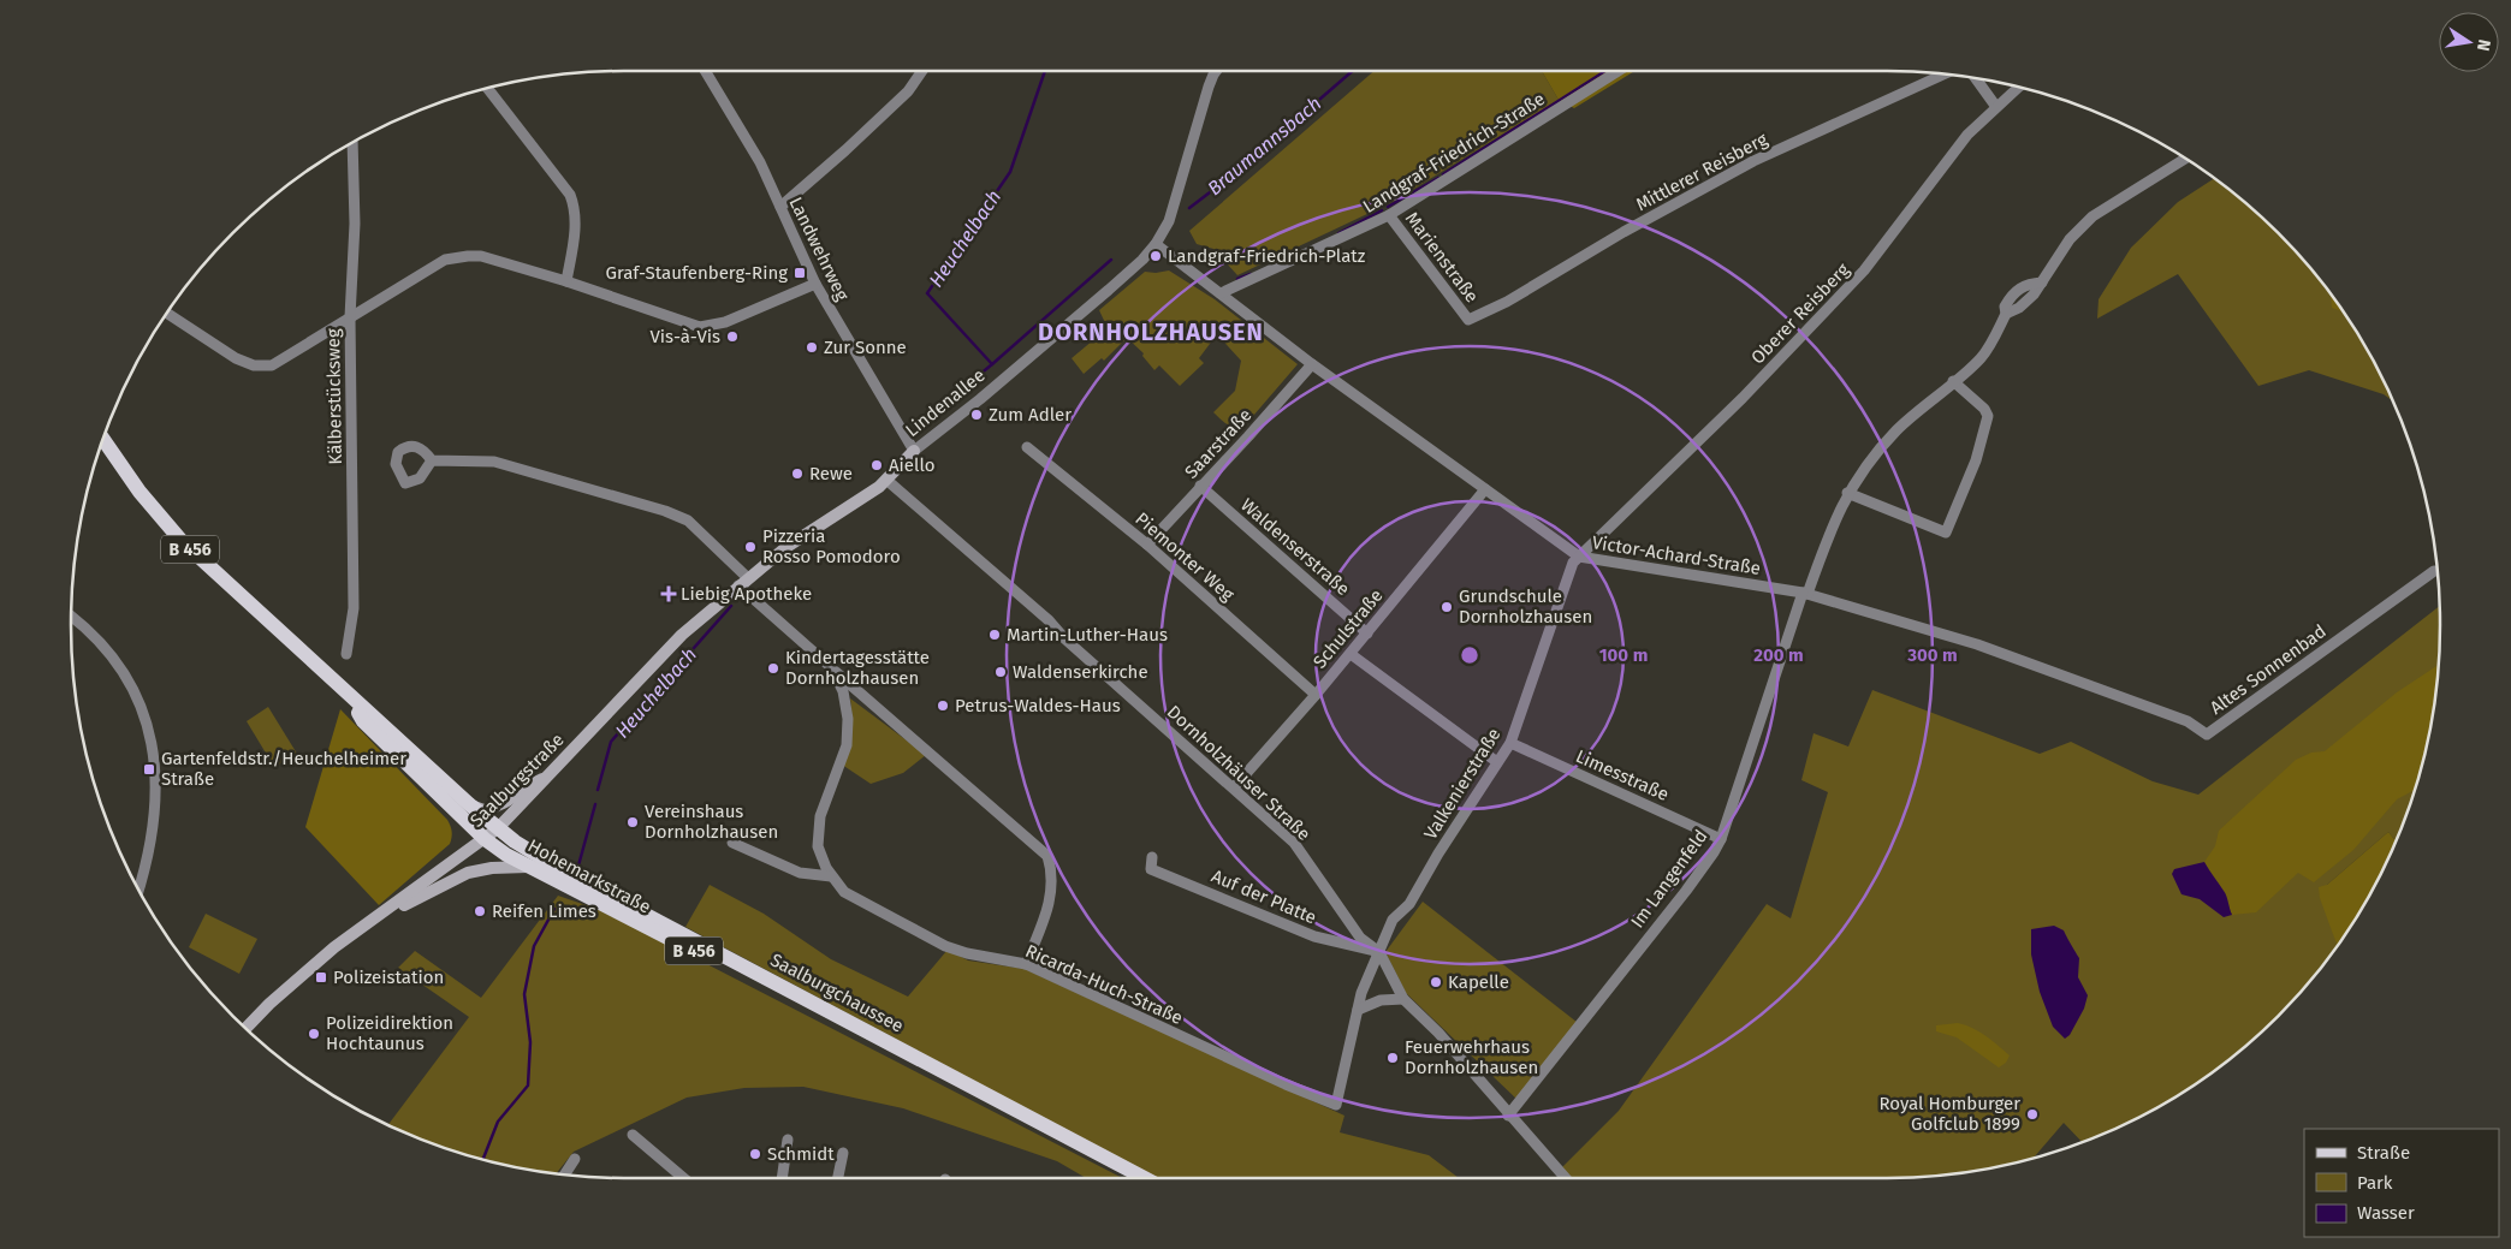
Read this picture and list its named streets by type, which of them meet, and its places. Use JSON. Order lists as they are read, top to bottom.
{
  "streets": {
    "main road": ["B 456", "Hohemarkstraße", "Saalburgchaussee"],
    "street": [
      "Landgraf-Friedrich-Straße",
      "Mittlerer Reisberg",
      "Landwehrweg",
      "Marienstraße",
      "Oberer Reisberg",
      "Kälberstücksweg",
      "Lindenallee",
      "Saarstraße",
      "Waldenserstraße",
      "Victor-Achard-Straße",
      "Piemonter Weg",
      "Schulstraße",
      "Altes Sonnenbad",
      "Dornholzhäuser Straße",
      "Limesstraße",
      "Saalburgstraße",
      "Valkenierstraße",
      "Im Langenfeld",
      "Auf der Platte",
      "Ricarda-Huch-Straße"
    ]
  },
  "crossings": [
    ["Landgraf-Friedrich-Straße", "Marienstraße"],
    ["Landgraf-Friedrich-Straße", "Victor-Achard-Straße"],
    ["Mittlerer Reisberg", "Marienstraße"],
    ["Landwehrweg", "Lindenallee"],
    ["Oberer Reisberg", "Victor-Achard-Straße"],
    ["Oberer Reisberg", "Valkenierstraße"],
    ["Lindenallee", "Victor-Achard-Straße"],
    ["Lindenallee", "Dornholzhäuser Straße"],
    ["Lindenallee", "Saalburgstraße"],
    ["Lindenallee", "Ricarda-Huch-Straße"],
    ["Saarstraße", "Waldenserstraße"],
    ["Saarstraße", "Victor-Achard-Straße"],
    ["Saarstraße", "Piemonter Weg"],
    ["Waldenserstraße", "Schulstraße"],
    ["Victor-Achard-Straße", "Schulstraße"],
    ["Victor-Achard-Straße", "Altes Sonnenbad"],
    ["Victor-Achard-Straße", "Valkenierstraße"],
    ["Victor-Achard-Straße", "Im Langenfeld"],
    ["Piemonter Weg", "Schulstraße"],
    ["Schulstraße", "Dornholzhäuser Straße"],
    ["Dornholzhäuser Straße", "Valkenierstraße"],
    ["Dornholzhäuser Straße", "Im Langenfeld"],
    ["Dornholzhäuser Straße", "Auf der Platte"],
    ["Limesstraße", "Valkenierstraße"],
    ["Limesstraße", "Im Langenfeld"],
    ["Saalburgstraße", "Hohemarkstraße"],
    ["Saalburgstraße", "Ricarda-Huch-Straße"],
    ["Saalburgstraße", "Saalburgchaussee"],
    ["Valkenierstraße", "Auf der Platte"],
    ["Valkenierstraße", "Ricarda-Huch-Straße"],
    ["Hohemarkstraße", "Saalburgchaussee"]
  ],
  "districts": ["DORNHOLZHAUSEN"],
  "water": ["Braumannsbach", "Heuchelbach"],
  "places": {
    "other": [
      "Landgraf-Friedrich-Platz",
      "Vis-à-Vis",
      "Zur Sonne",
      "Zum Adler",
      "Aiello",
      "Rewe",
      "Pizzeria Rosso Pomodoro",
      "Grundschule Dornholzhausen",
      "Martin-Luther-Haus",
      "Kindertagesstätte Dornholzhausen",
      "Waldenserkirche",
      "Petrus-Waldes-Haus",
      "Vereinshaus Dornholzhausen",
      "Reifen Limes",
      "Kapelle",
      "Polizeidirektion Hochtaunus",
      "Feuerwehrhaus Dornholzhausen",
      "Royal Homburger Golfclub 1899",
      "Schmidt"
    ],
    "transit": ["Graf-Staufenberg-Ring", "Gartenfeldstr./Heuchelheimer Straße", "Polizeistation"],
    "health": ["Liebig Apotheke"]
  },
  "legend": ["Straße", "Park", "Wasser"],
  "north": "right",
  "rings": ["100 m", "200 m", "300 m"]
}
